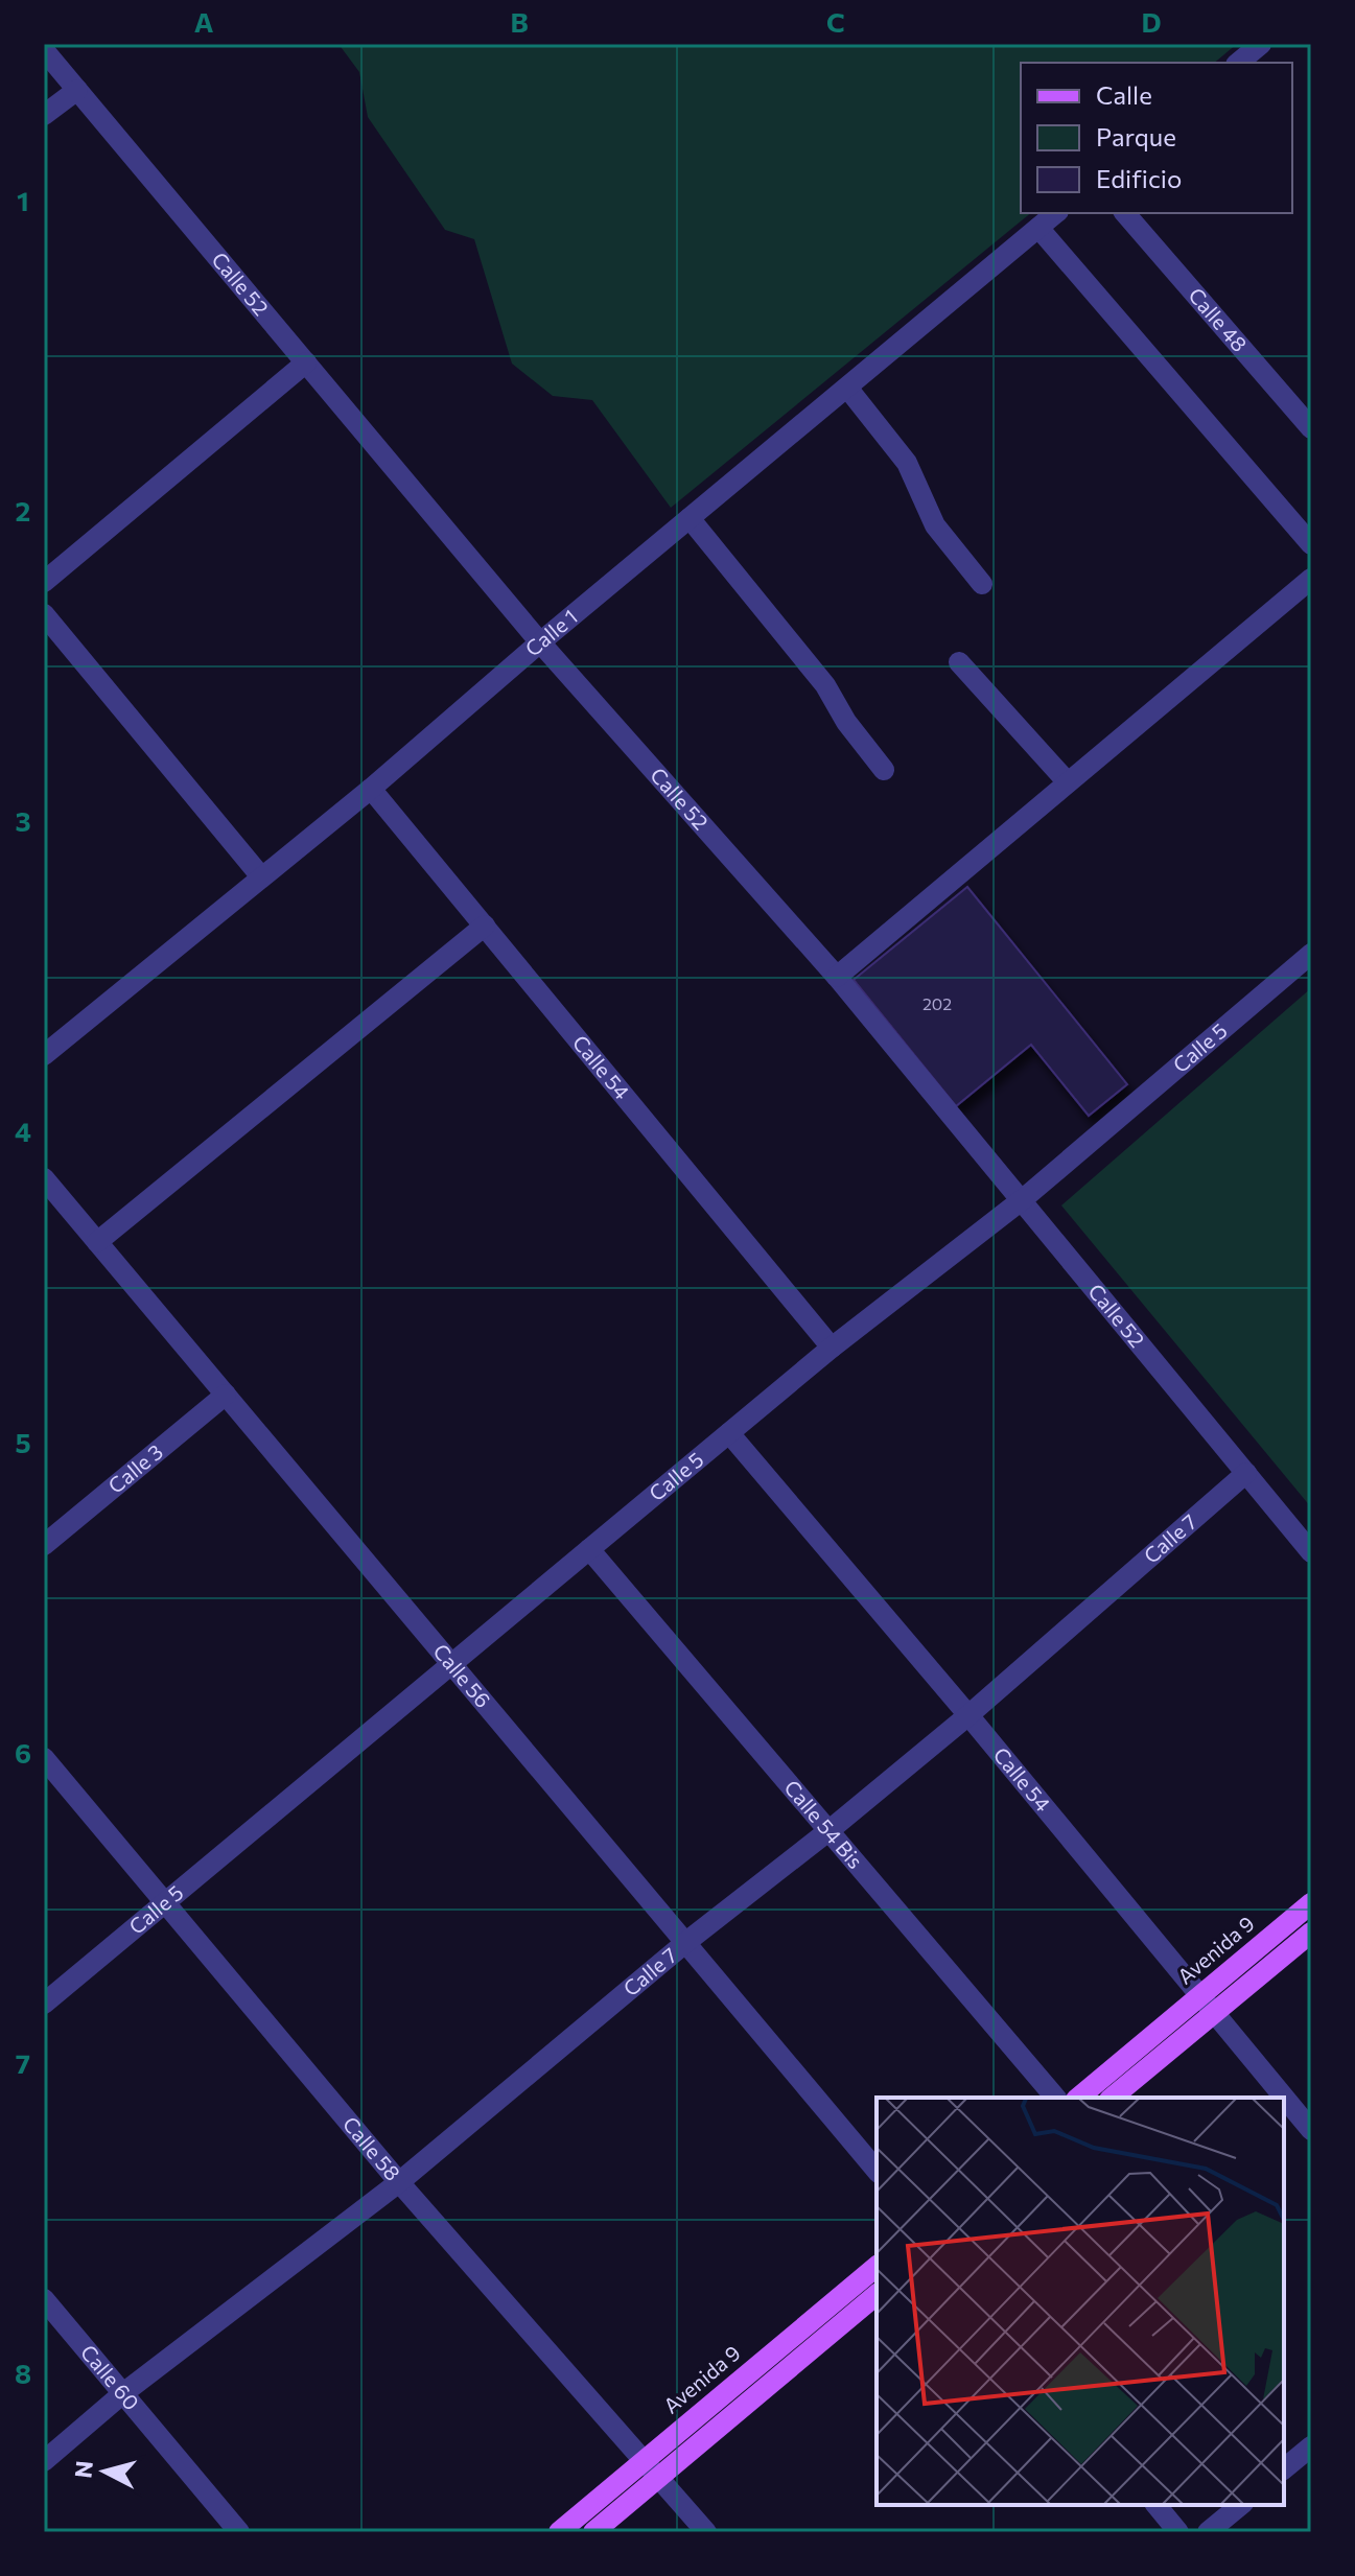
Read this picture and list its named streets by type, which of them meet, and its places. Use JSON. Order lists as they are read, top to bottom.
{
  "streets": {
    "main road": ["Avenida 9"],
    "street": [
      "Calle 52",
      "Calle 48",
      "Calle 1",
      "Calle 5",
      "Calle 54",
      "Calle 3",
      "Calle 7",
      "Calle 56",
      "Calle 54 Bis",
      "Calle 58",
      "Calle 60"
    ]
  },
  "crossings": [
    ["Calle 52", "Calle 1"],
    ["Calle 52", "Calle 5"],
    ["Calle 52", "Calle 7"],
    ["Calle 1", "Calle 54"],
    ["Calle 5", "Calle 54"],
    ["Calle 5", "Calle 56"],
    ["Calle 5", "Calle 54 Bis"],
    ["Calle 5", "Calle 58"],
    ["Calle 54", "Calle 7"],
    ["Calle 54", "Avenida 9"],
    ["Calle 3", "Calle 56"],
    ["Calle 7", "Calle 56"],
    ["Calle 7", "Calle 54 Bis"],
    ["Calle 7", "Calle 58"],
    ["Calle 7", "Calle 60"],
    ["Avenida 9", "Calle 58"]
  ],
  "house_numbers": ["202"],
  "legend": ["Calle", "Parque", "Edificio"],
  "north": "left",
  "grid": {
    "columns": [
      "A",
      "B",
      "C",
      "D"
    ],
    "rows": [
      "1",
      "2",
      "3",
      "4",
      "5",
      "6",
      "7",
      "8"
    ]
  }
}
